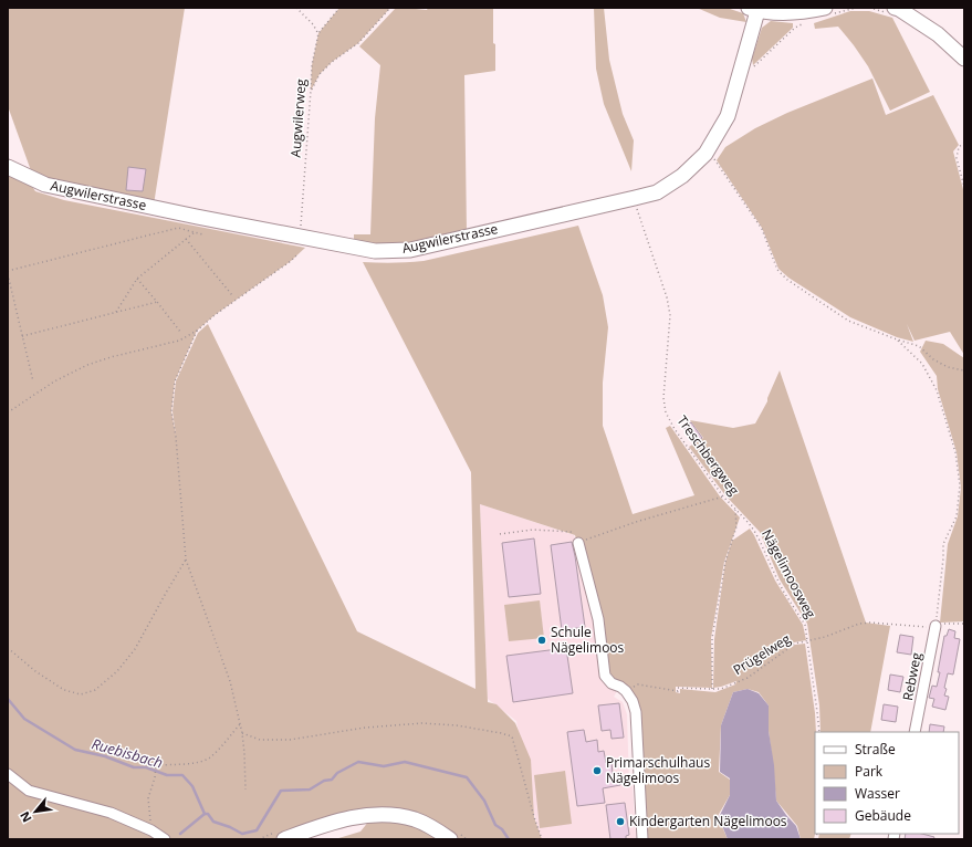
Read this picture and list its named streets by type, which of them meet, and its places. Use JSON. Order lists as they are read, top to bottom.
{
  "streets": {
    "street": ["Augwilerstrasse", "Rebweg"],
    "path": [
      "Augwilerweg",
      "Treschbergweg",
      "Nägelimoosweg",
      "Prügelweg"
    ]
  },
  "crossings": [
    ["Augwilerweg", "Augwilerstrasse"],
    ["Treschbergweg", "Nägelimoosweg"],
    ["Treschbergweg", "Prügelweg"],
    ["Nägelimoosweg", "Prügelweg"],
    ["Prügelweg", "Rebweg"]
  ],
  "water": ["Ruebisbach"],
  "places": ["Schule Nägelimoos", "Primarschulhaus Nägelimoos", "Kindergarten Nägelimoos"],
  "legend": [
    "Straße",
    "Park",
    "Wasser",
    "Gebäude"
  ],
  "north": "bottom left"
}
